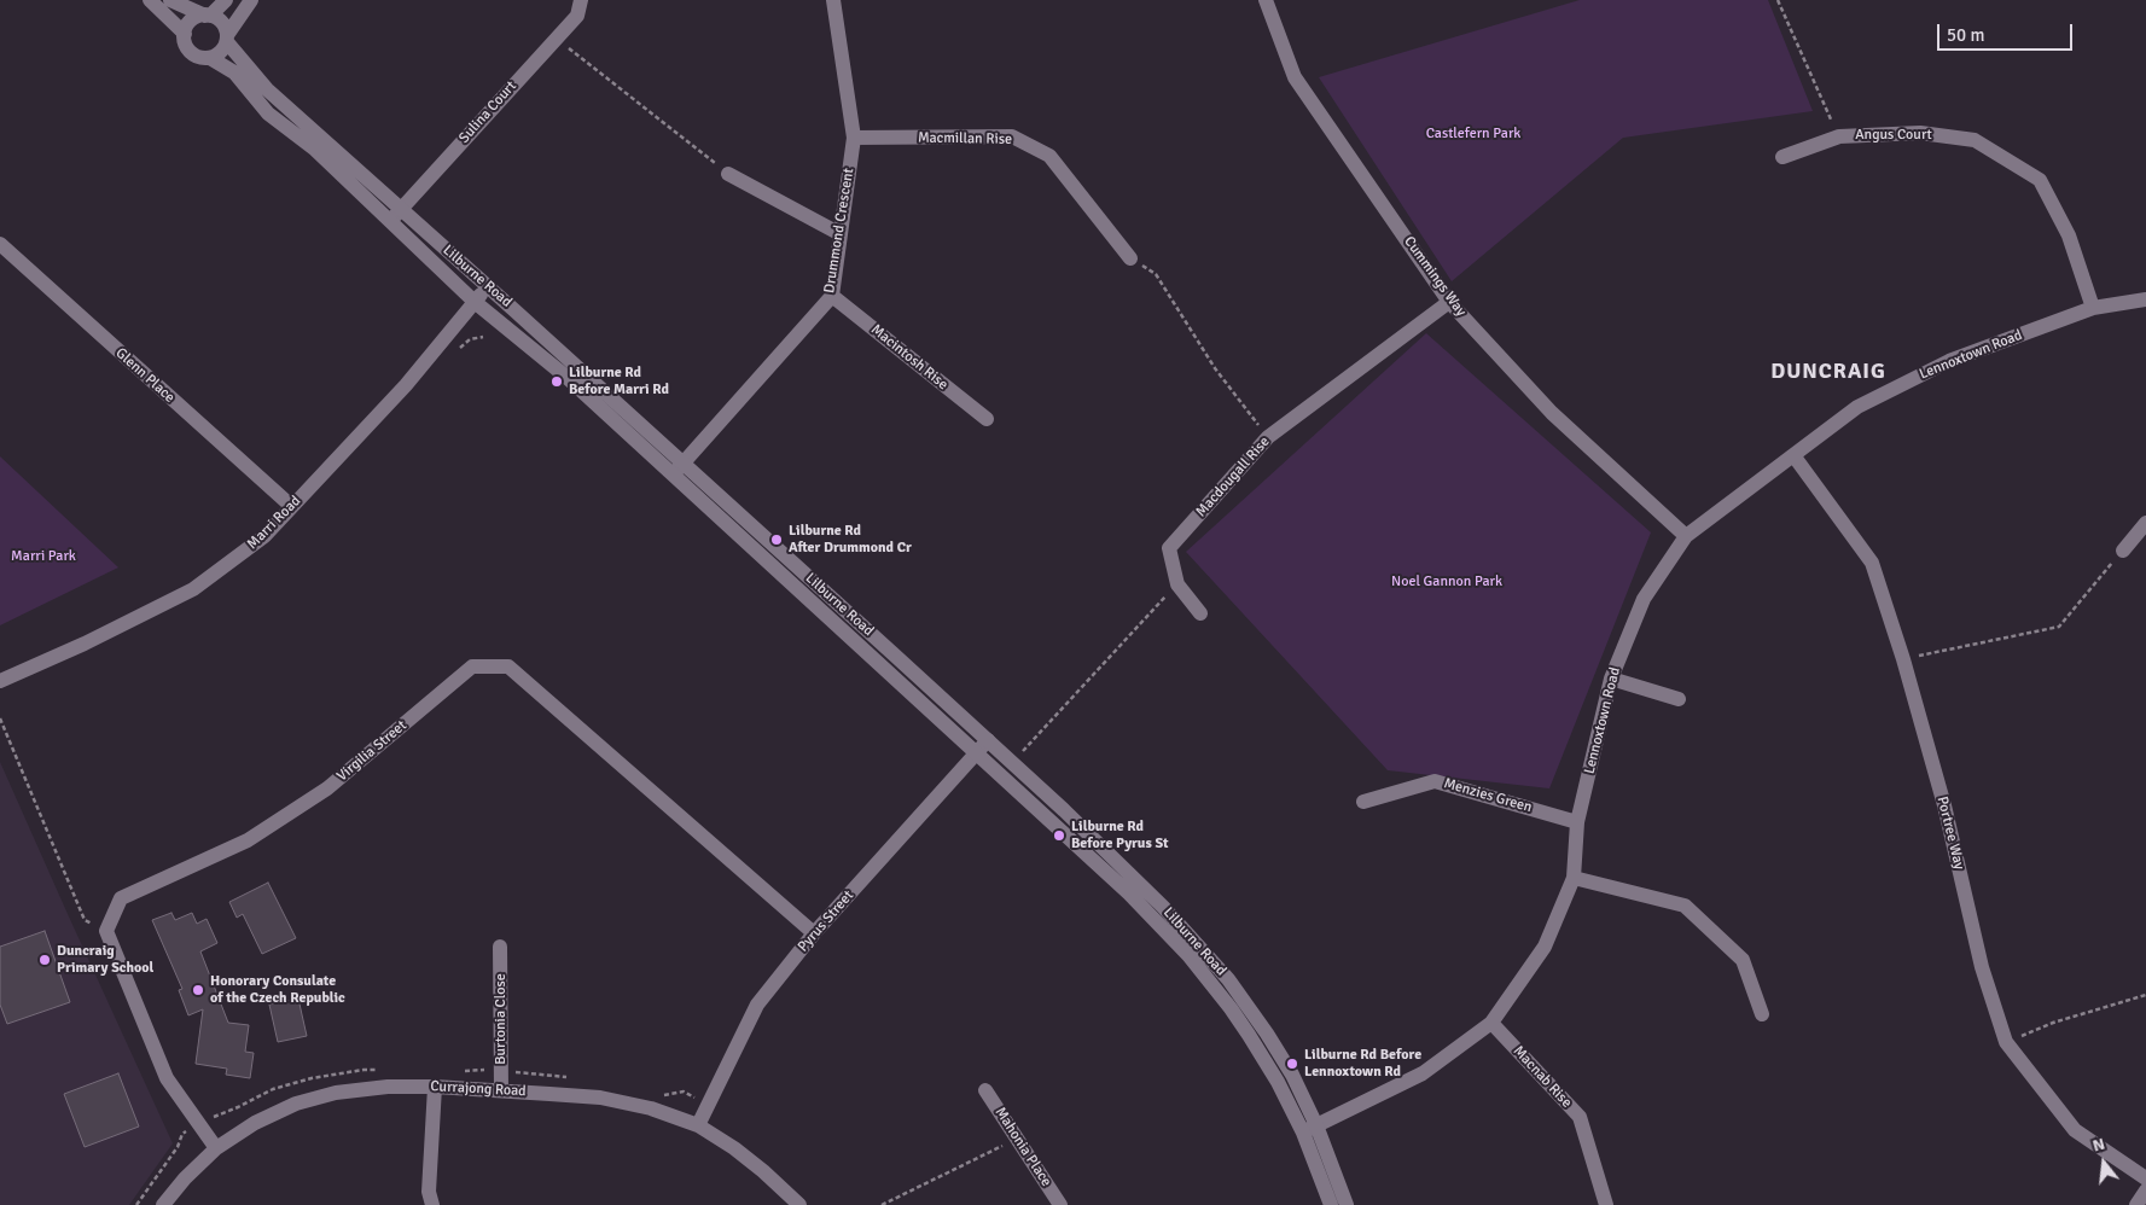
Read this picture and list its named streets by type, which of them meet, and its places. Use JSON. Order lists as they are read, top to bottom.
{
  "streets": {
    "street": [
      "Sulina Court",
      "Angus Court",
      "Macmillan Rise",
      "Drummond Crescent",
      "Lilburne Road",
      "Cummings Way",
      "Lennoxtown Road",
      "Macintosh Rise",
      "Glenn Place",
      "Macdougall Rise",
      "Marri Road",
      "Virgilia Street",
      "Menzies Green",
      "Portree Way",
      "Pyrus Street",
      "Burtonia Close",
      "Macnab Rise",
      "Currajong Road",
      "Mahonia Place"
    ]
  },
  "crossings": [
    ["Sulina Court", "Lilburne Road"],
    ["Angus Court", "Lennoxtown Road"],
    ["Macmillan Rise", "Drummond Crescent"],
    ["Drummond Crescent", "Lilburne Road"],
    ["Drummond Crescent", "Macintosh Rise"],
    ["Lilburne Road", "Lennoxtown Road"],
    ["Lilburne Road", "Marri Road"],
    ["Lilburne Road", "Pyrus Street"],
    ["Cummings Way", "Lennoxtown Road"],
    ["Cummings Way", "Macdougall Rise"],
    ["Lennoxtown Road", "Menzies Green"],
    ["Lennoxtown Road", "Portree Way"],
    ["Lennoxtown Road", "Macnab Rise"],
    ["Glenn Place", "Marri Road"],
    ["Virgilia Street", "Pyrus Street"],
    ["Pyrus Street", "Currajong Road"],
    ["Burtonia Close", "Currajong Road"]
  ],
  "districts": ["DUNCRAIG"],
  "parks": ["Castlefern Park", "Marri Park", "Noel Gannon Park"],
  "places": [
    "Lilburne Rd Before Marri Rd",
    "Lilburne Rd After Drummond Cr",
    "Lilburne Rd Before Pyrus St",
    "Duncraig Primary School",
    "Honorary Consulate of the Czech Republic",
    "Lilburne Rd Before Lennoxtown Rd"
  ],
  "scale_bar": "50 m",
  "north": "top"
}
